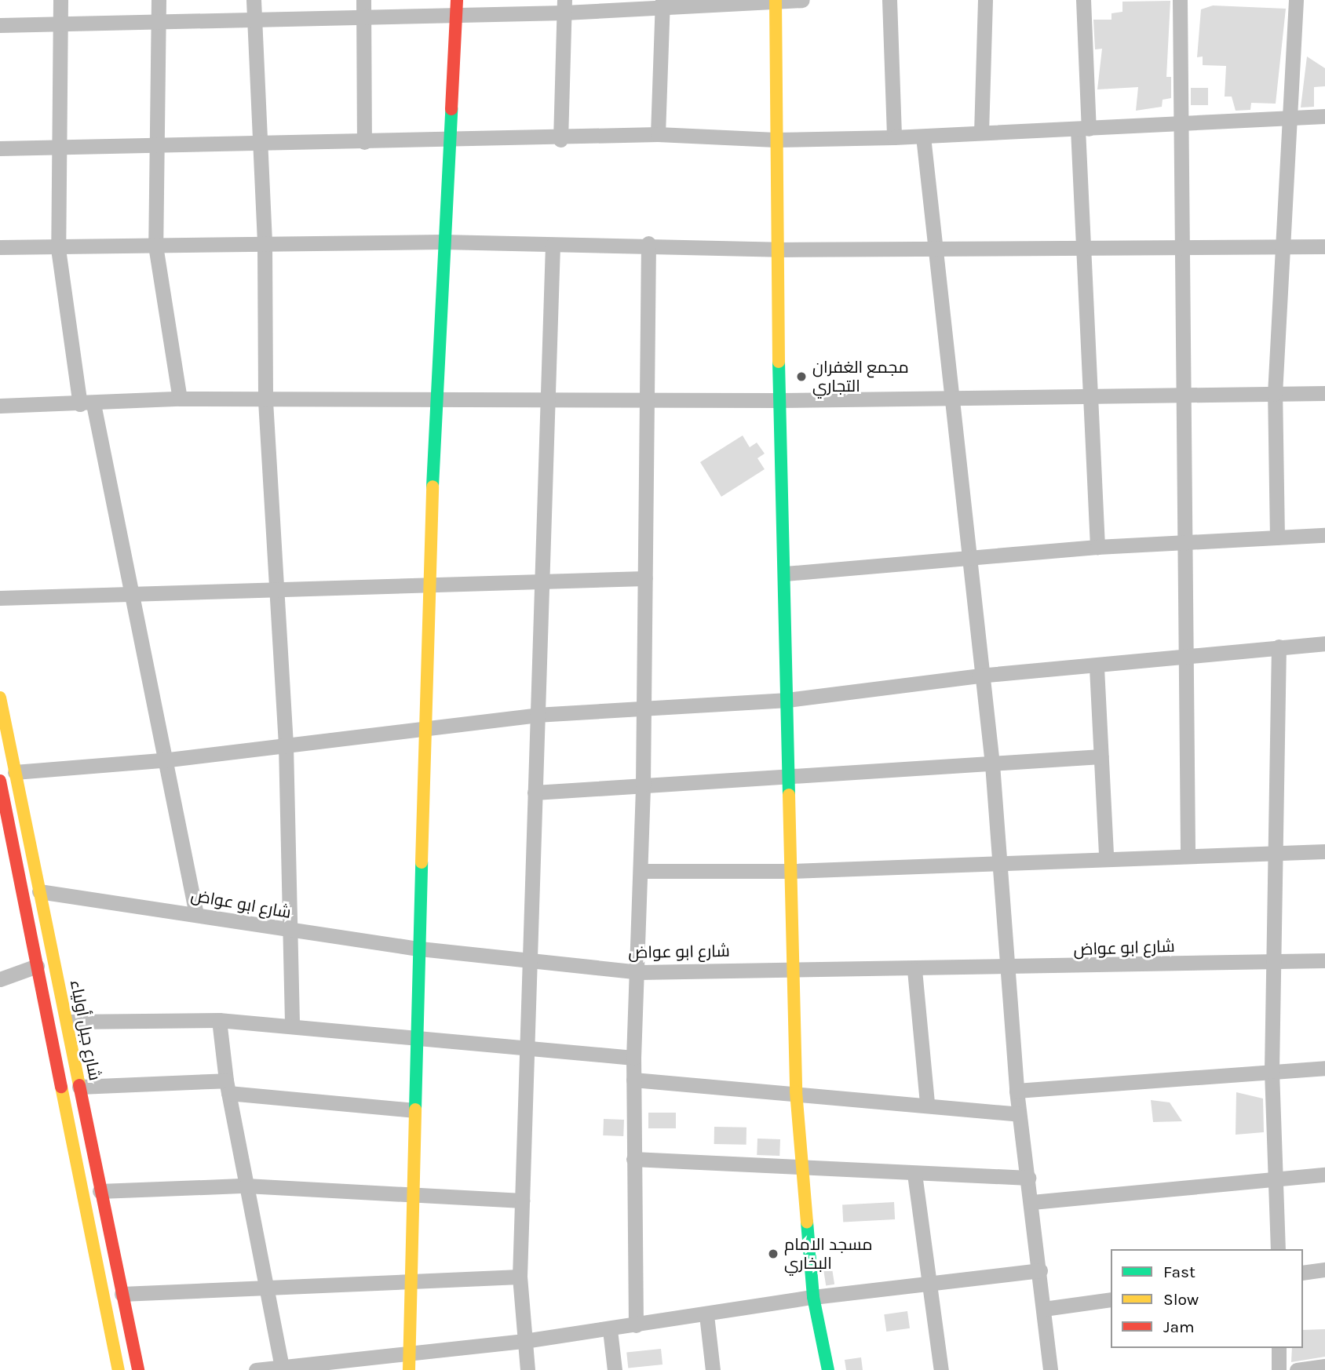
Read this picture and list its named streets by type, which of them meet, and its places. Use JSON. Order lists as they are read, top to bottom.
{
  "streets": {
    "street": ["شارع ابو عواض", "شارع جبل أولياء"]
  },
  "crossings": [
    ["شارع ابو عواض", "شارع جبل أولياء"]
  ],
  "places": ["مجمع الغفران التجاري", "مسجد الامام البخاري"],
  "legend": ["Fast", "Slow", "Jam"]
}
